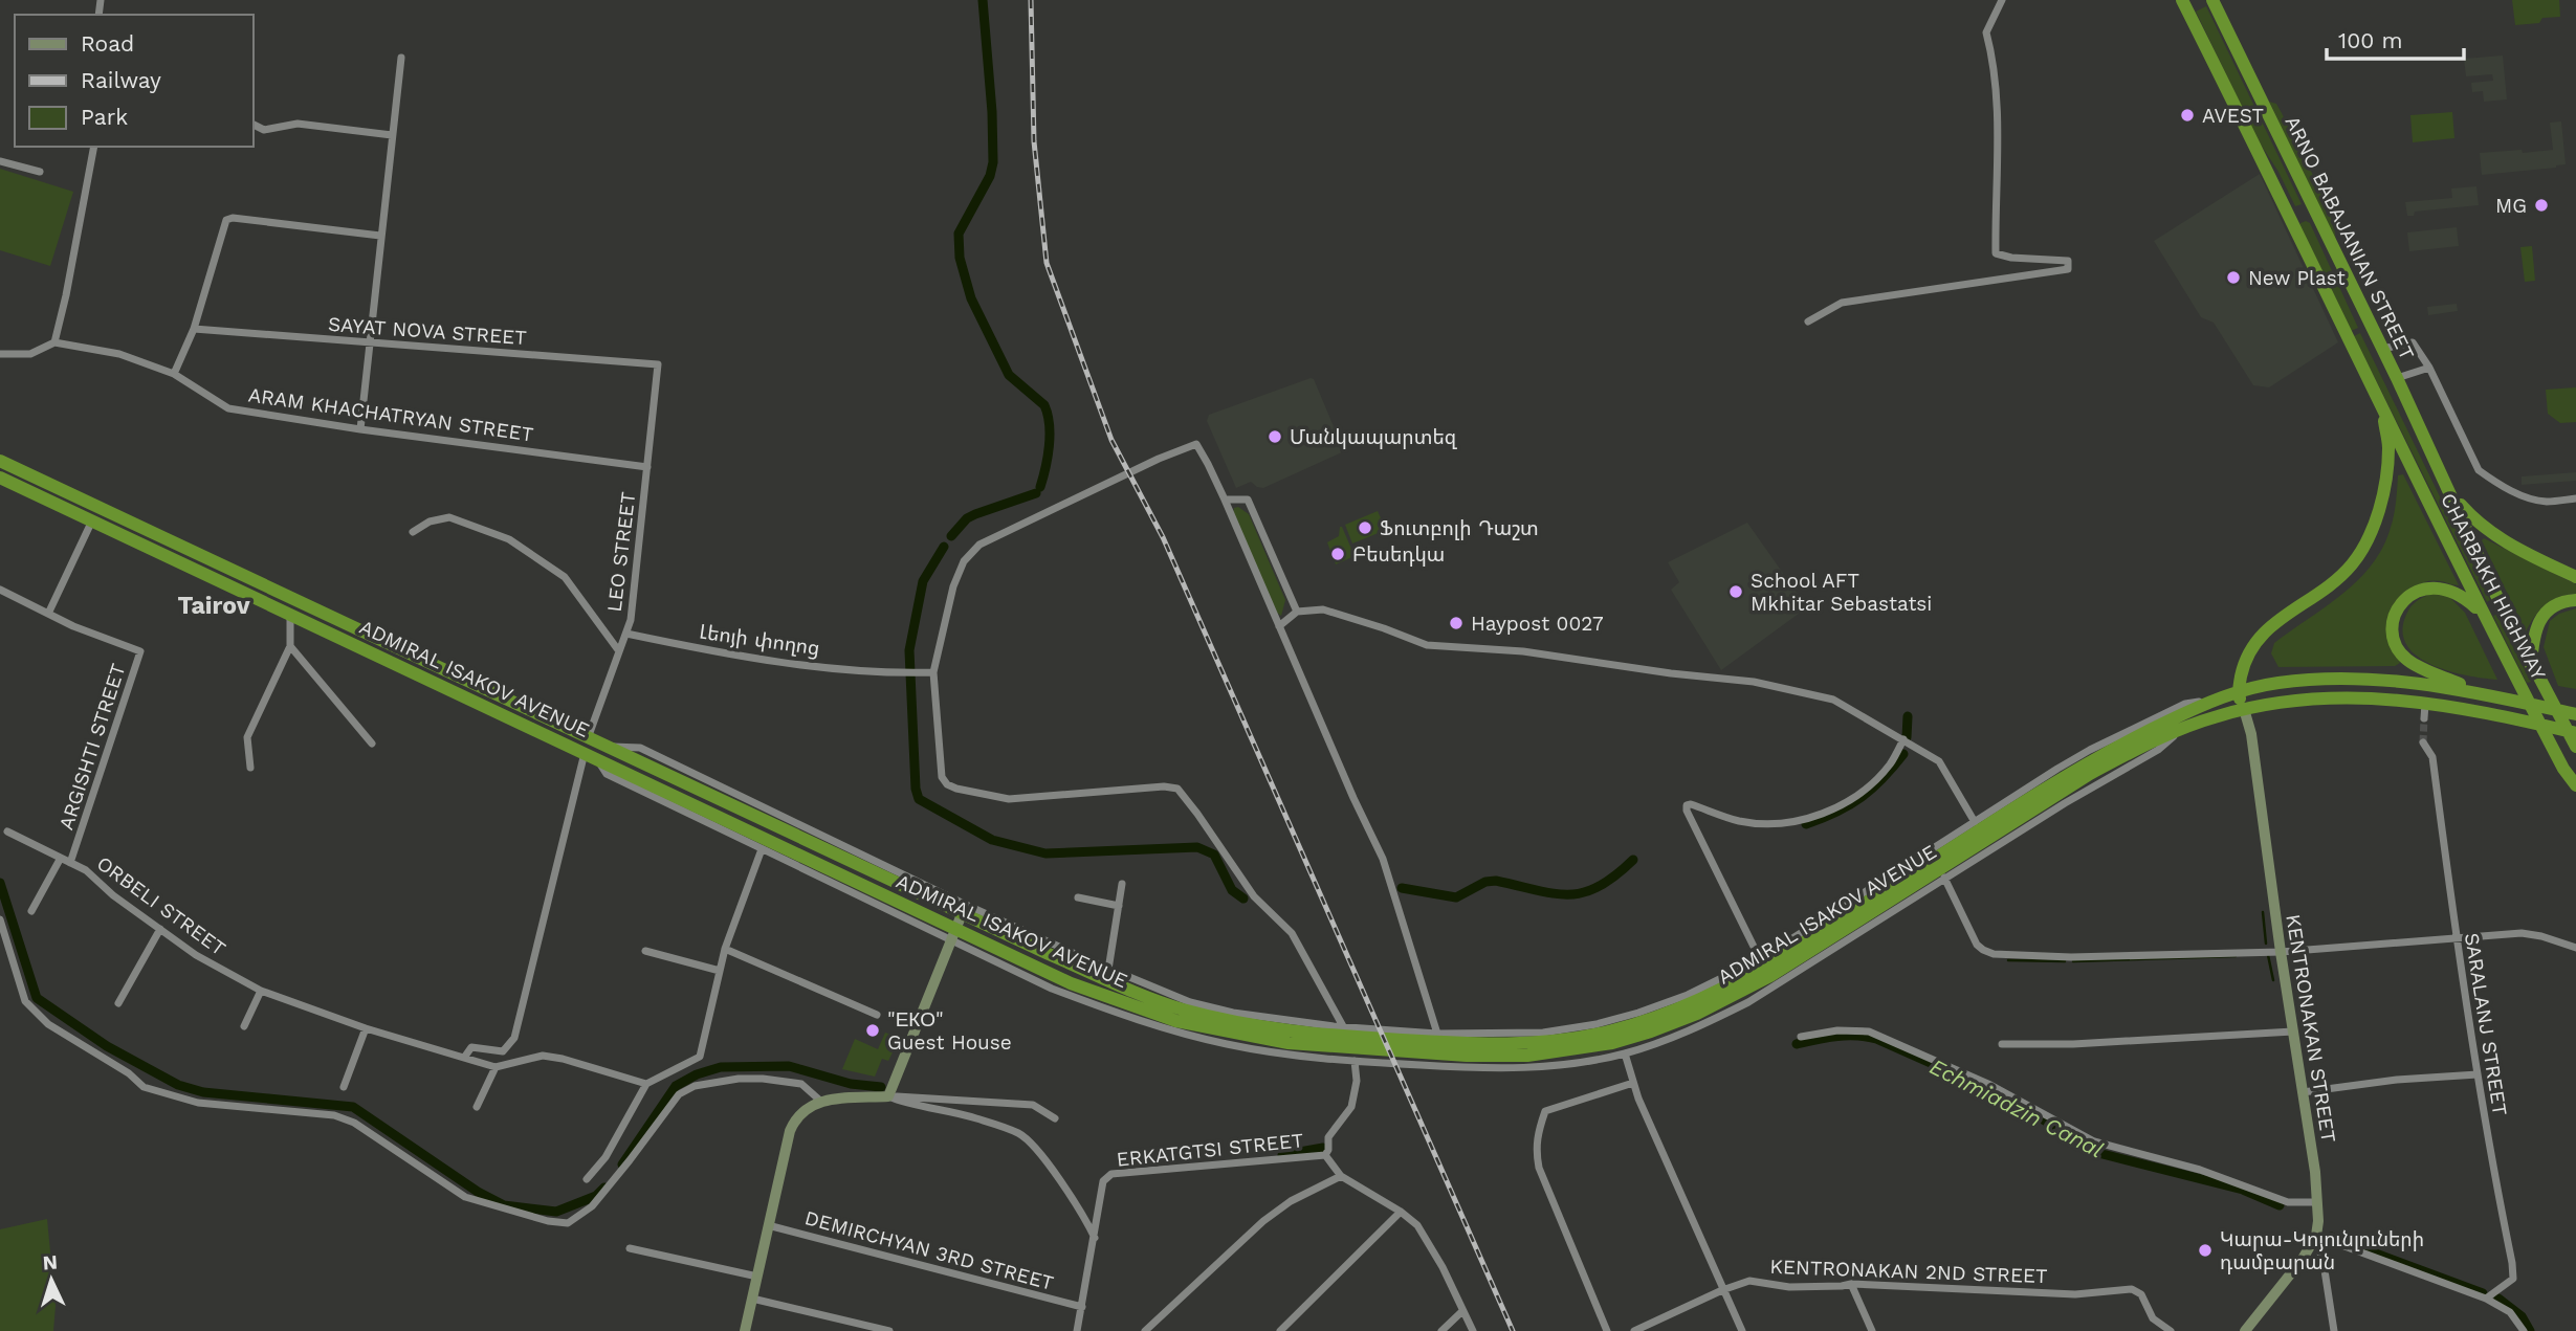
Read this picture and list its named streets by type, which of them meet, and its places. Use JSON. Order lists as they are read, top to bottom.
{
  "streets": {
    "highway": ["ARNO BABAJANIAN STREET", "CHARBAKH HIGHWAY", "ADMIRAL ISAKOV AVENUE"],
    "main road": ["KENTRONAKAN STREET"],
    "street": [
      "SAYAT NOVA STREET",
      "ARAM KHACHATRYAN STREET",
      "LEO STREET",
      "Լեոյի փողոց",
      "ARGISHTI STREET",
      "ORBELI STREET",
      "SARALANJ STREET",
      "ERKATGTSI STREET",
      "DEMIRCHYAN 3RD STREET",
      "KENTRONAKAN 2ND STREET"
    ]
  },
  "crossings": [
    ["ARNO BABAJANIAN STREET", "CHARBAKH HIGHWAY"],
    ["SAYAT NOVA STREET", "LEO STREET"],
    ["ARAM KHACHATRYAN STREET", "LEO STREET"],
    ["LEO STREET", "Լեոյի փողոց"],
    ["LEO STREET", "ADMIRAL ISAKOV AVENUE"],
    ["ADMIRAL ISAKOV AVENUE", "ORBELI STREET"],
    ["ADMIRAL ISAKOV AVENUE", "KENTRONAKAN STREET"],
    ["ARGISHTI STREET", "ORBELI STREET"],
    ["ERKATGTSI STREET", "DEMIRCHYAN 3RD STREET"]
  ],
  "districts": ["Tairov"],
  "water": ["Echmiadzin Canal"],
  "places": [
    "AVEST",
    "MG",
    "New Plast",
    "Մանկապարտեզ",
    "Ֆուտբոլի Դաշտ",
    "Բեսեդկա",
    "School AFT Mkhitar Sebastatsi",
    "Haypost 0027",
    "\"ЕКО\" Guest House",
    "Կարա-Կոյունլուների դամբարան"
  ],
  "legend": ["Road", "Railway", "Park"],
  "scale_bar": "100 m",
  "north": "top"
}
